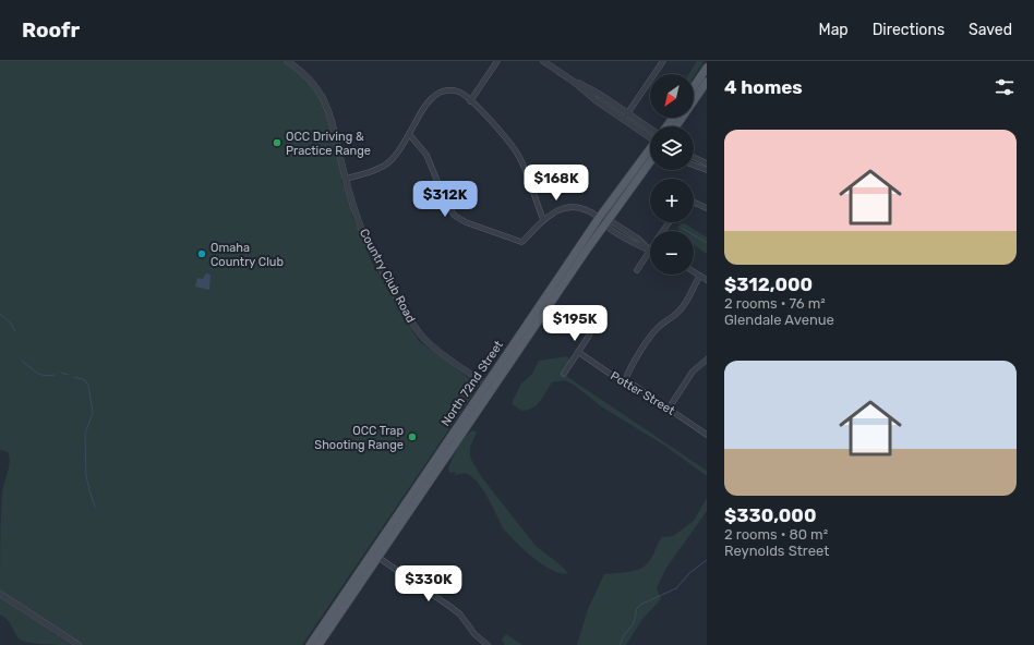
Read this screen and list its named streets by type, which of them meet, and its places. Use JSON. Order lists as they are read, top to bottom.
{
  "streets": {
    "main road": ["North 72nd Street"],
    "street": ["Country Club Road", "Potter Street"]
  },
  "crossings": [
    ["Country Club Road", "North 72nd Street"]
  ],
  "places": ["OCC Driving & Practice Range", "Omaha Country Club", "OCC Trap Shooting Range"],
  "north": "bottom left",
  "page": {
    "header": "Roofr",
    "nav": ["Map", "Directions", "Saved"],
    "heading": "4 homes",
    "map_buttons": ["+", "−"],
    "list": [
      {
        "name": "$312,000",
        "note": "2 rooms · 76 m² · Glendale Avenue"
      },
      {
        "name": "$330,000",
        "note": "2 rooms · 80 m² · Reynolds Street"
      }
    ],
    "price": [
      "$168K",
      "$312K",
      "$195K",
      "$330K"
    ]
  }
}
